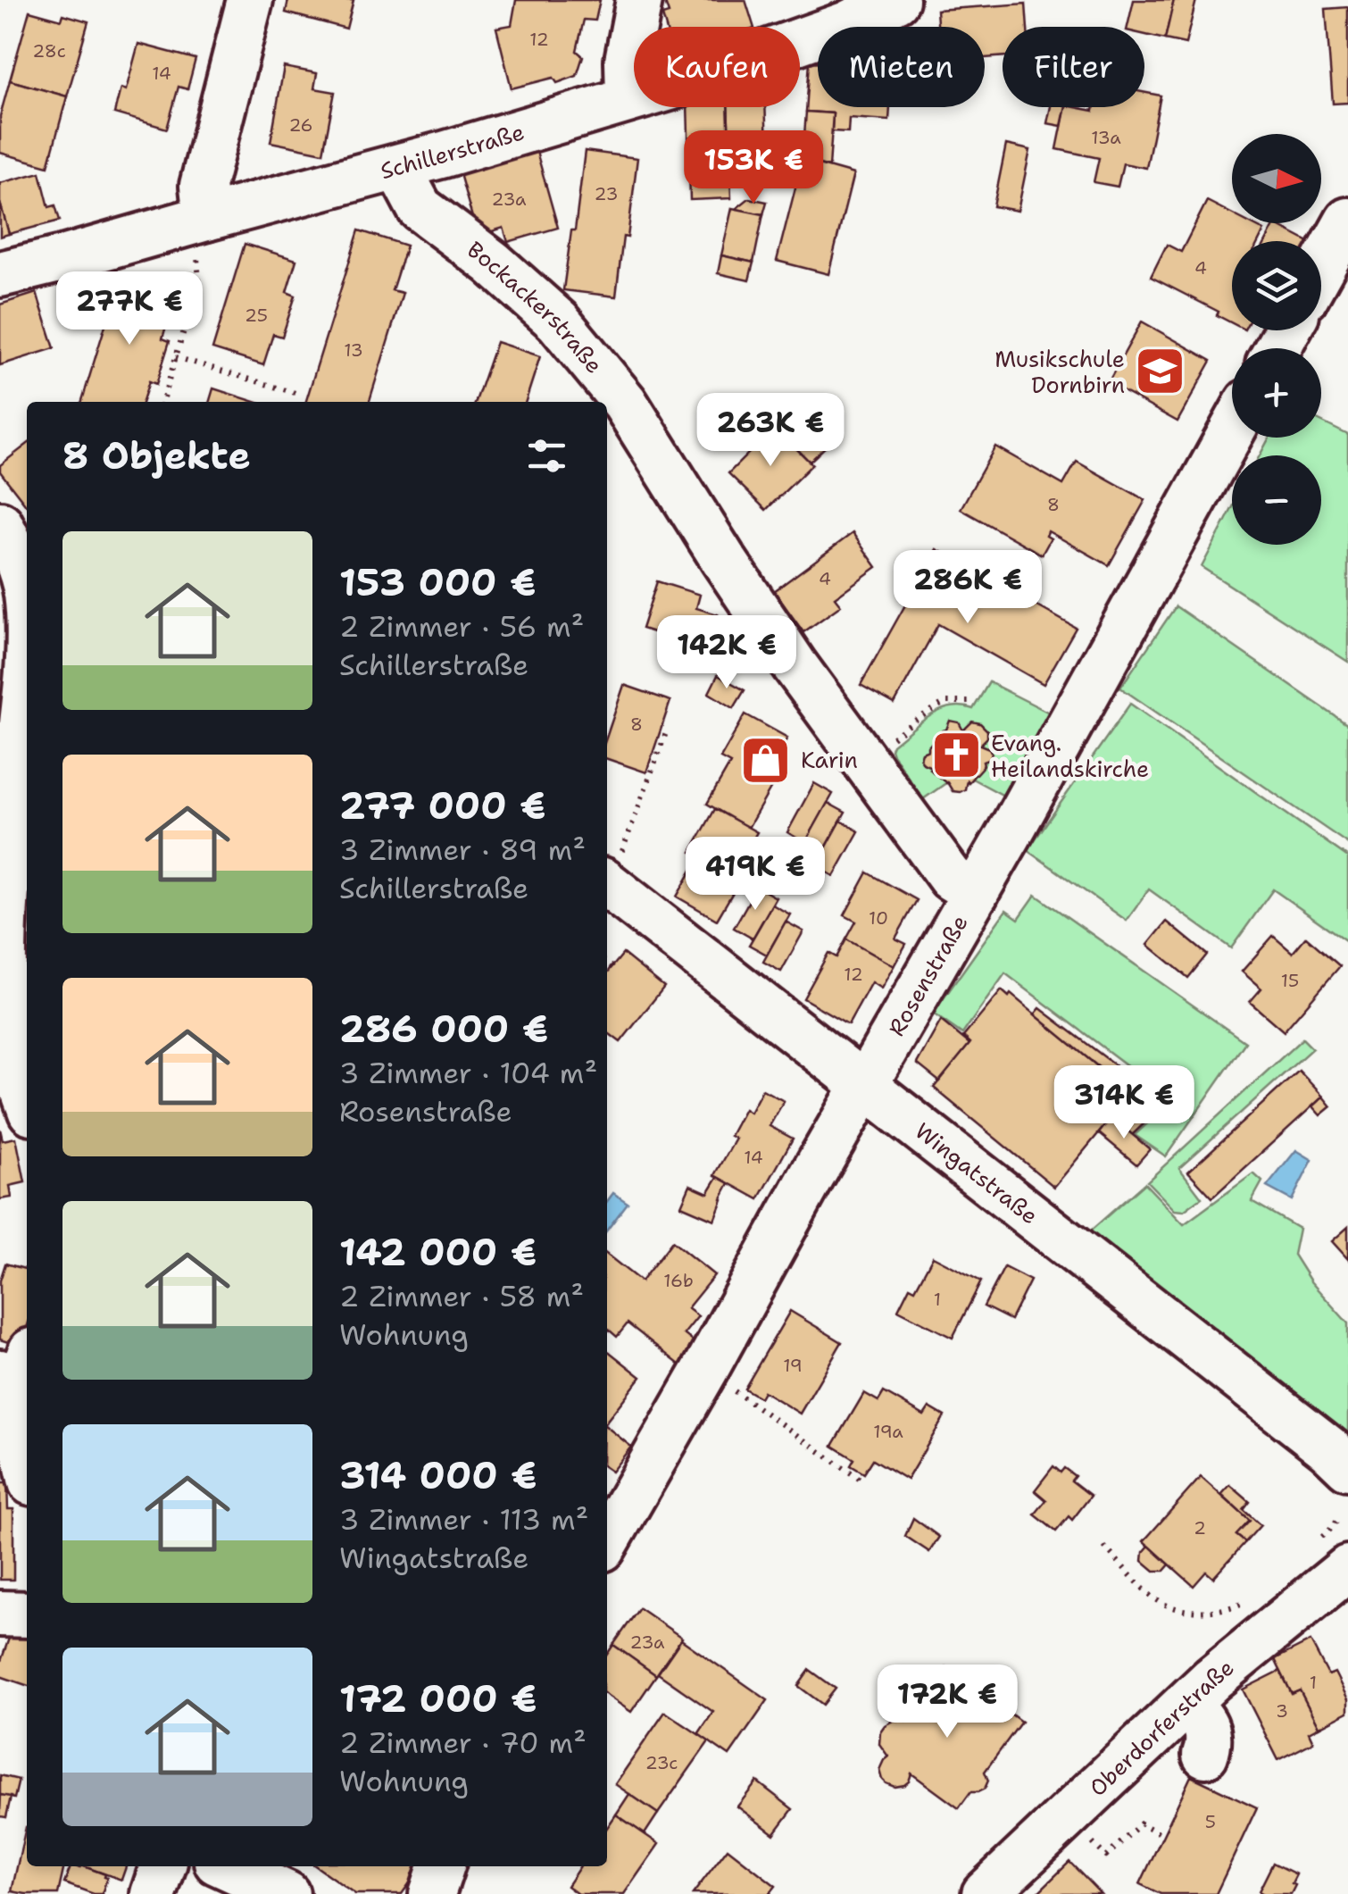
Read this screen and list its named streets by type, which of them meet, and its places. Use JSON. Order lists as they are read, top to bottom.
{
  "streets": {
    "street": [
      "Schillerstraße",
      "Bockackerstraße",
      "Rosenstraße",
      "Wingatstraße",
      "Oberdorferstraße"
    ]
  },
  "crossings": [
    ["Schillerstraße", "Bockackerstraße"],
    ["Bockackerstraße", "Rosenstraße"],
    ["Rosenstraße", "Wingatstraße"]
  ],
  "places": {
    "school or university": ["Musikschule Dornbirn"],
    "church": ["Evang. Heilandskirche"],
    "shop": ["Karin"]
  },
  "house_numbers": [
    "12",
    "28c",
    "14",
    "26",
    "13a",
    "23",
    "23a",
    "4",
    "25",
    "13",
    "8",
    "4",
    "8",
    "10",
    "12",
    "15",
    "14",
    "16b",
    "1",
    "19",
    "19a",
    "2",
    "23a",
    "1",
    "3",
    "23c",
    "5"
  ],
  "north": "right",
  "page": {
    "chip": ["Kaufen", "Mieten", "Filter"],
    "price": [
      "153K €",
      "277K €",
      "263K €",
      "286K €",
      "142K €",
      "419K €",
      "314K €",
      "172K €"
    ],
    "map_buttons": ["+", "−"],
    "heading": "8 Objekte",
    "list": [
      {
        "name": "153 000 €",
        "note": "2 Zimmer · 56 m² · Schillerstraße"
      },
      {
        "name": "277 000 €",
        "note": "3 Zimmer · 89 m² · Schillerstraße"
      },
      {
        "name": "286 000 €",
        "note": "3 Zimmer · 104 m² · Rosenstraße"
      },
      {
        "name": "142 000 €",
        "note": "2 Zimmer · 58 m² · Wohnung"
      },
      {
        "name": "314 000 €",
        "note": "3 Zimmer · 113 m² · Wingatstraße"
      },
      {
        "name": "172 000 €",
        "note": "2 Zimmer · 70 m² · Wohnung"
      }
    ]
  }
}
